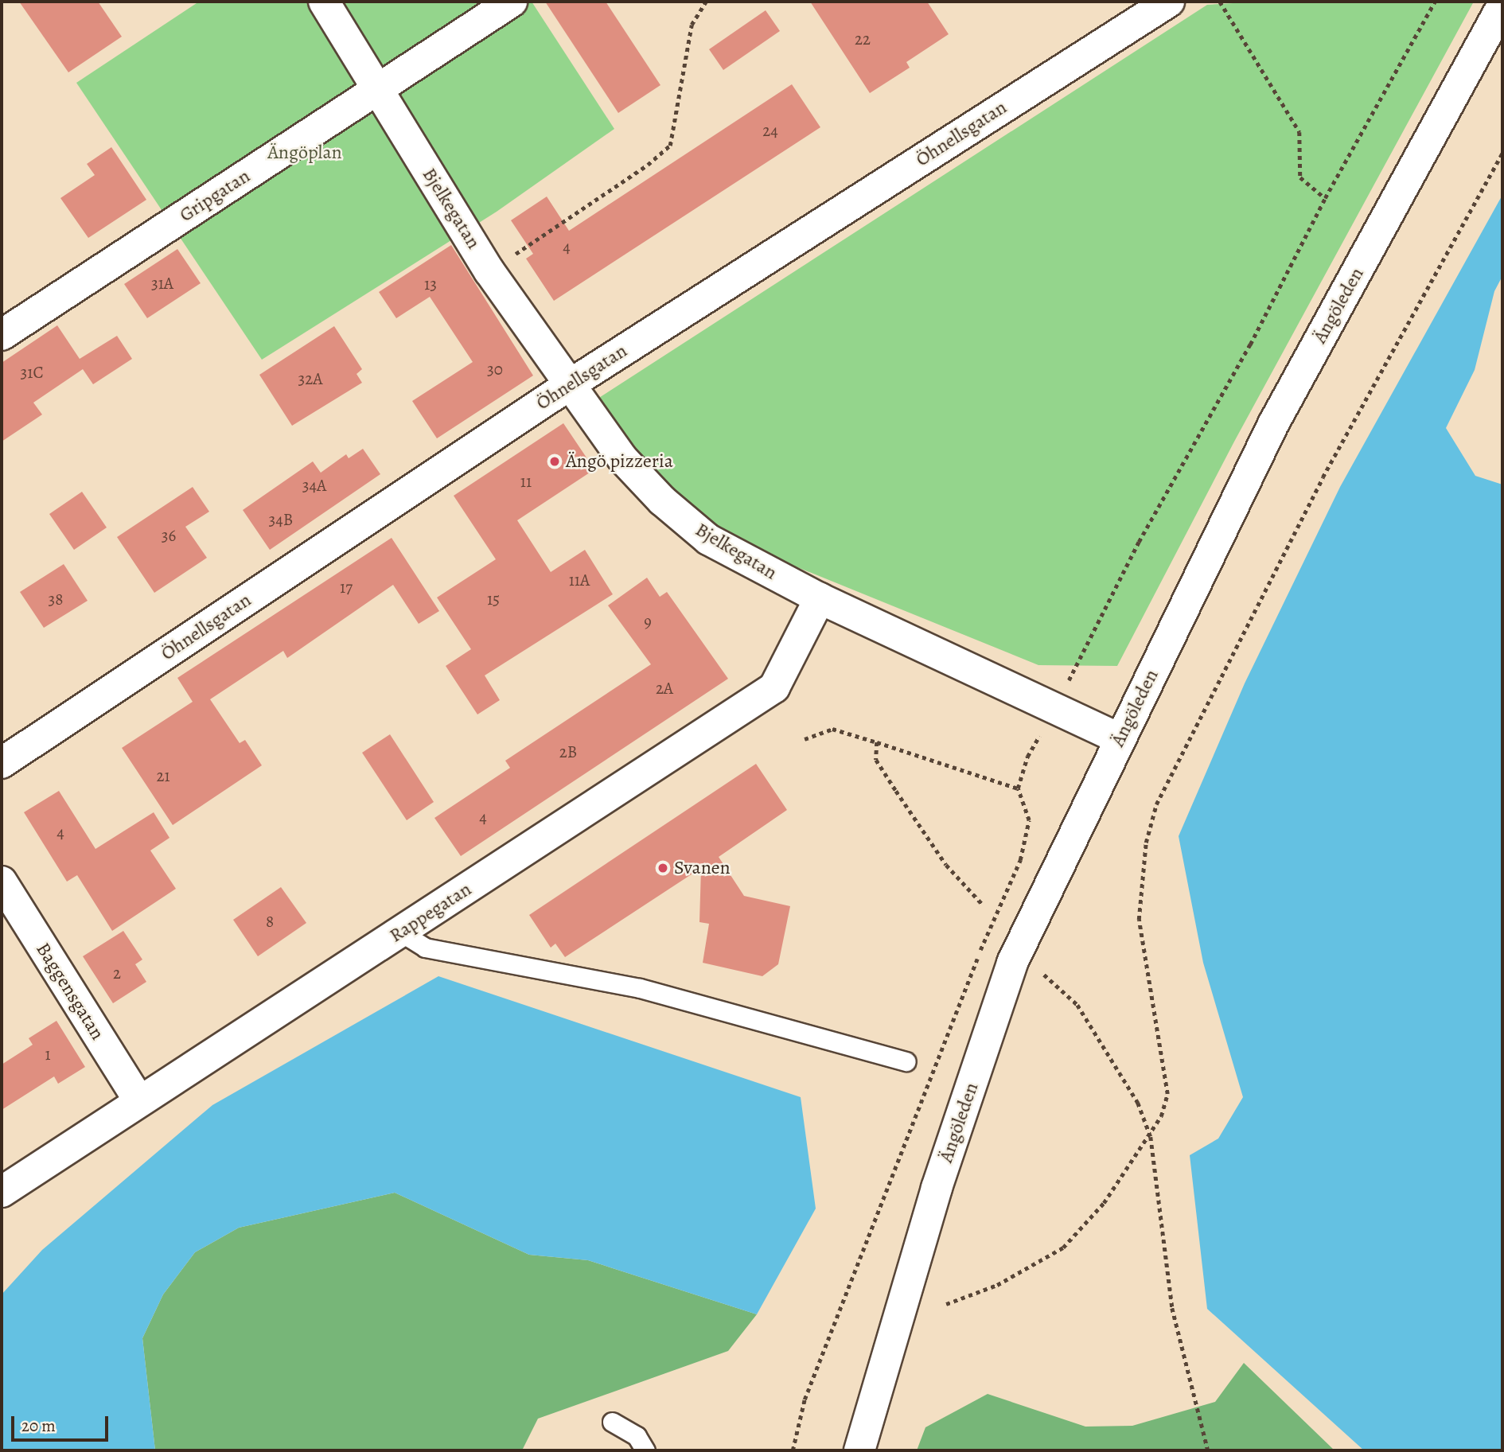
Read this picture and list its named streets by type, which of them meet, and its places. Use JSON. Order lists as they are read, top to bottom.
{
  "streets": {
    "street": [
      "Öhnellsgatan",
      "Gripgatan",
      "Bjelkegatan",
      "Ängöleden",
      "Rappegatan",
      "Baggensgatan"
    ]
  },
  "crossings": [
    ["Öhnellsgatan", "Bjelkegatan"],
    ["Gripgatan", "Bjelkegatan"],
    ["Bjelkegatan", "Ängöleden"],
    ["Bjelkegatan", "Rappegatan"],
    ["Rappegatan", "Baggensgatan"]
  ],
  "parks": ["Ängöplan"],
  "places": ["Ängö pizzeria", "Svanen"],
  "house_numbers": [
    "22",
    "24",
    "4",
    "31A",
    "13",
    "30",
    "31C",
    "32A",
    "11",
    "34A",
    "34B",
    "36",
    "11A",
    "17",
    "38",
    "15",
    "9",
    "2A",
    "2B",
    "21",
    "4",
    "4",
    "8",
    "2",
    "1"
  ],
  "scale_bar": "20 m"
}
